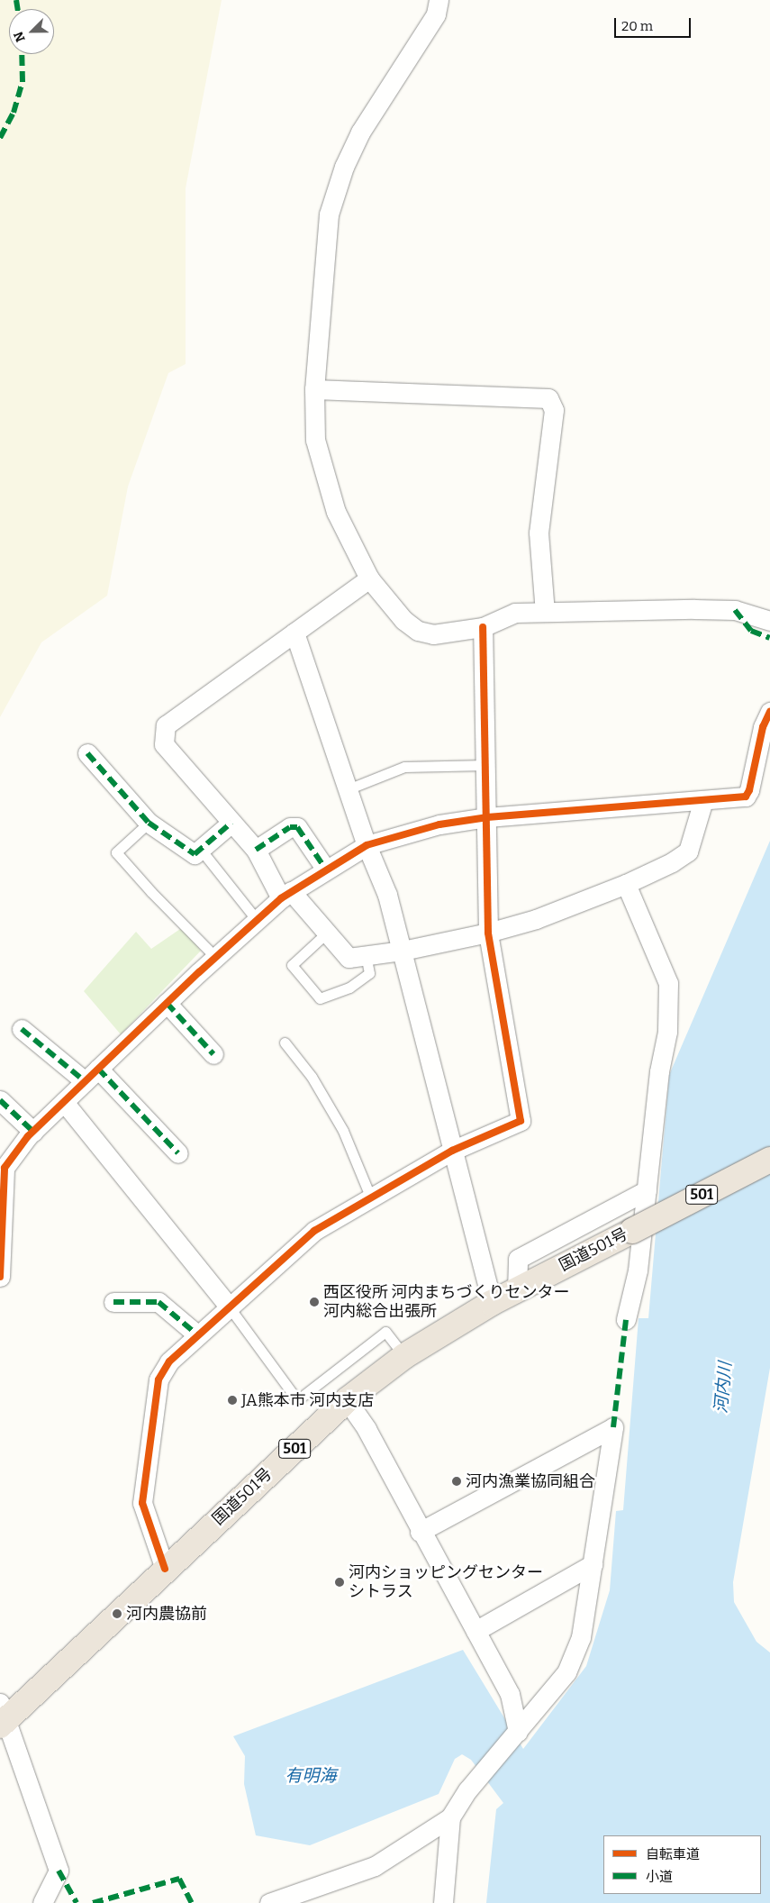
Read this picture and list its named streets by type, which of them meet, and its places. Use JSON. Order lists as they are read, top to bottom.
{
  "streets": {
    "highway": ["501", "国道501号"]
  },
  "water": ["河内川", "有明海"],
  "places": [
    "西区役所 河内まちづくりセンター 河内総合出張所",
    "JA熊本市 河内支店",
    "河内漁業協同組合",
    "河内ショッピングセンター シトラス",
    "河内農協前"
  ],
  "legend": ["自転車道", "小道"],
  "scale_bar": "20 m",
  "north": "bottom left"
}
